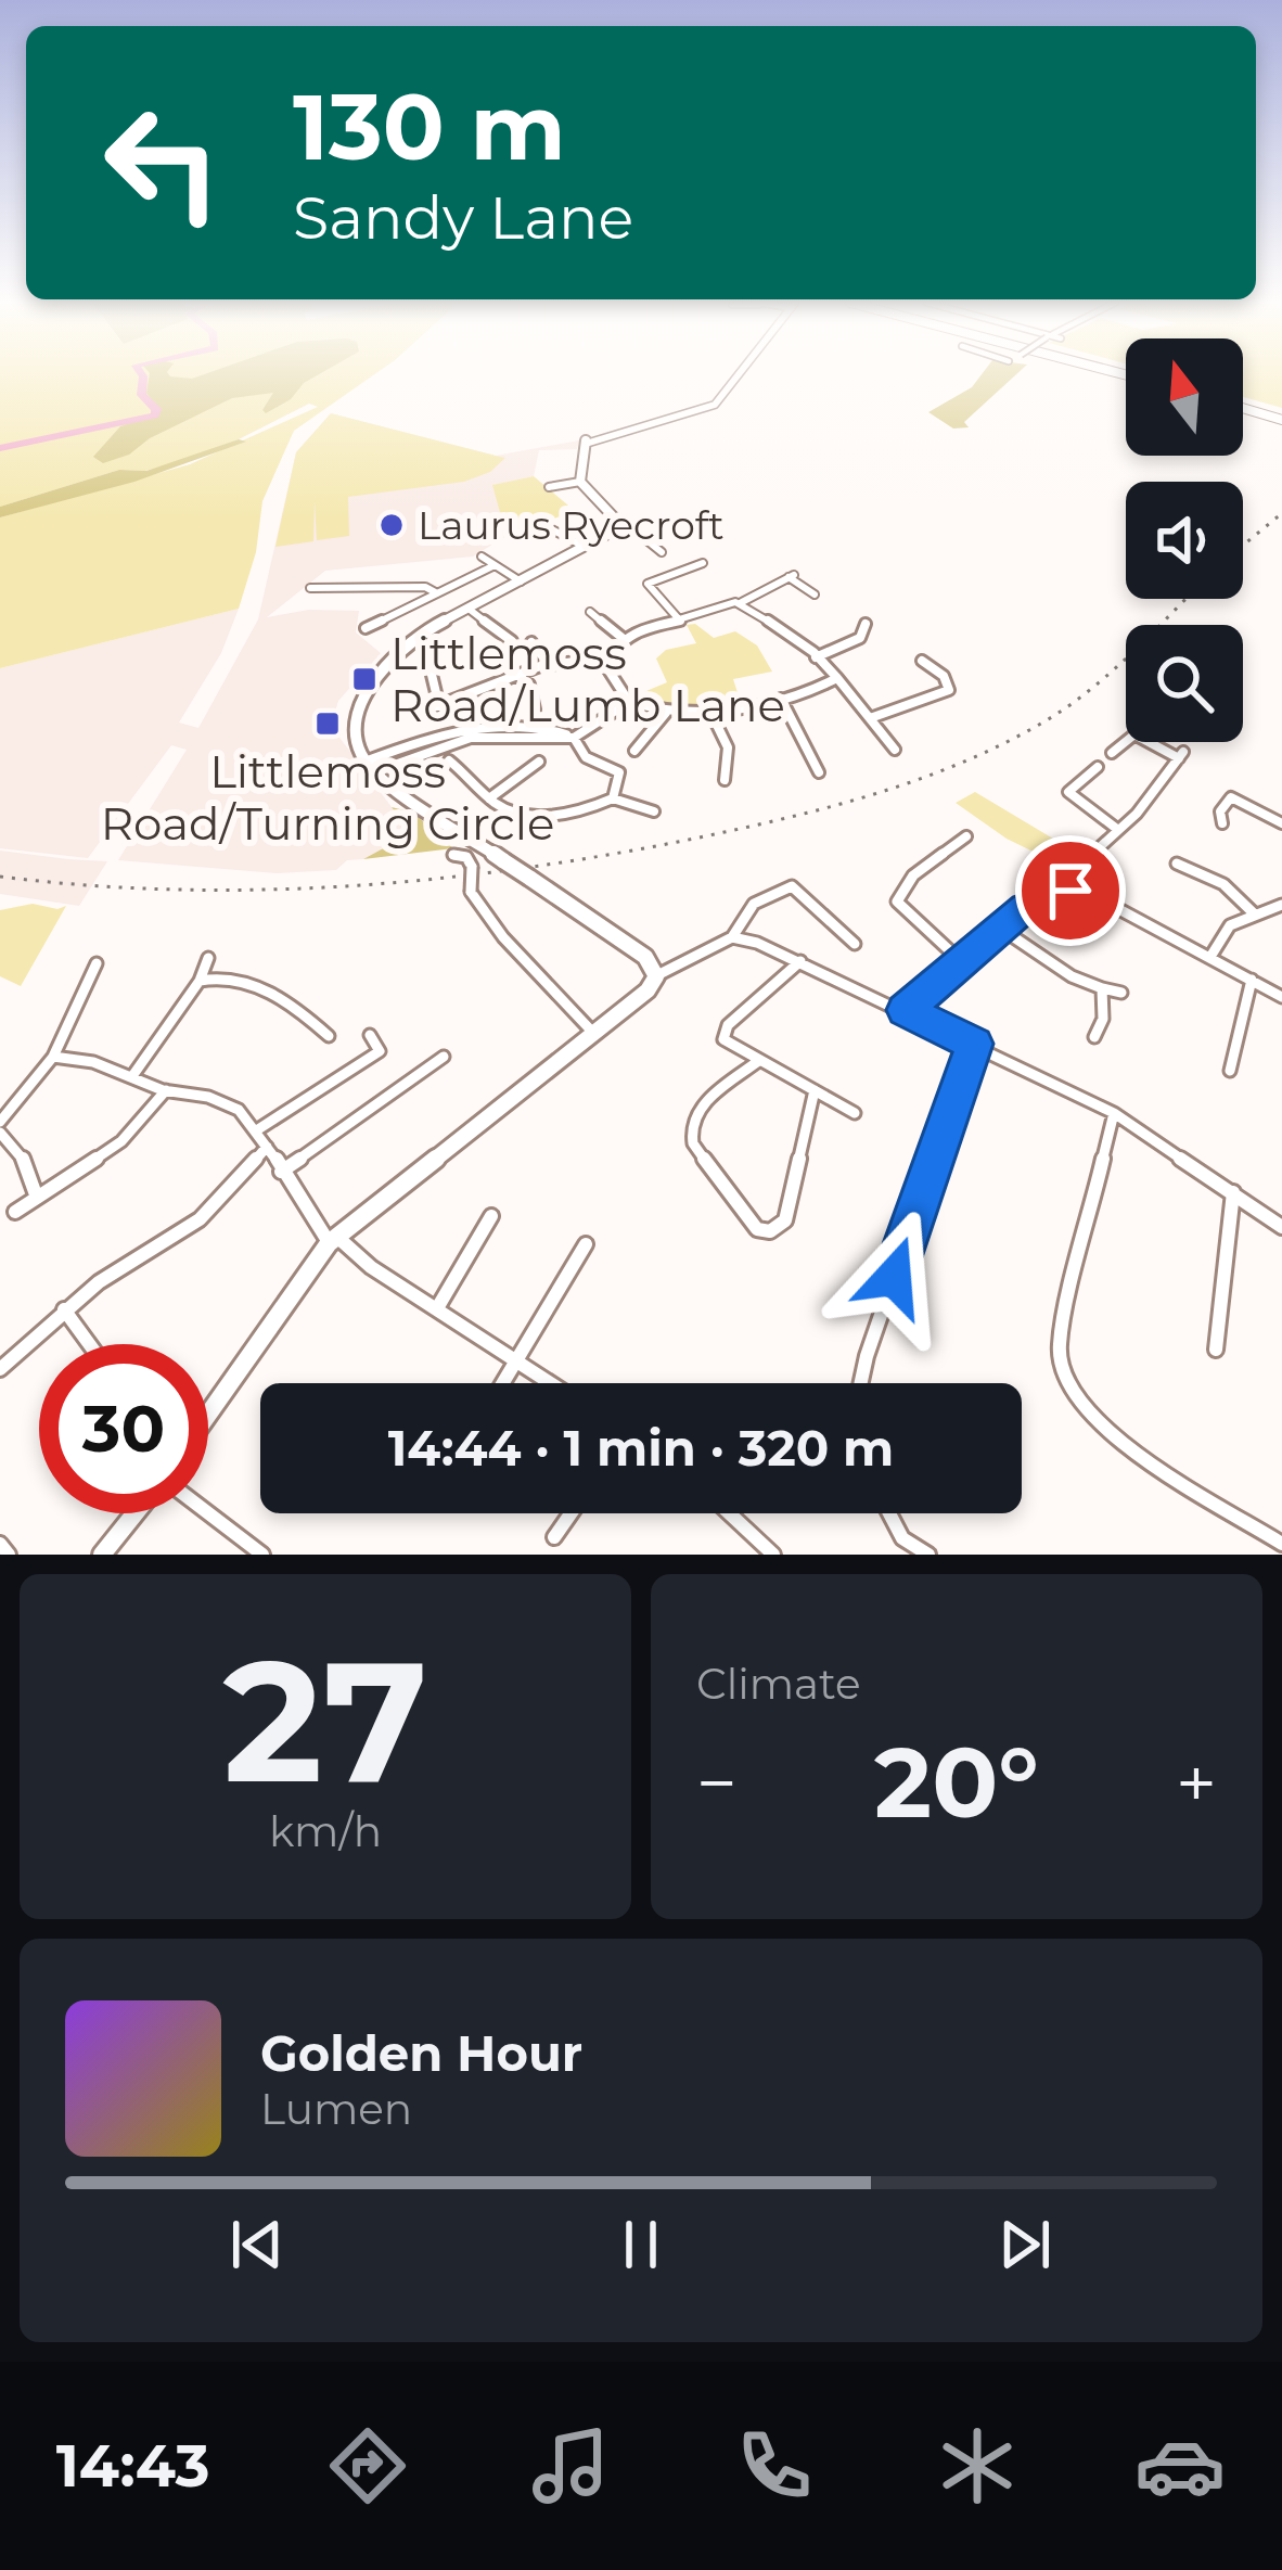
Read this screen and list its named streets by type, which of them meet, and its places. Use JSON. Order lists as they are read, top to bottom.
{
  "places": {
    "other": ["Laurus Ryecroft"],
    "transit": ["Littlemoss Road/Lumb Lane", "Littlemoss Road/Turning Circle"]
  },
  "north": "top",
  "page": {
    "turn": ["130 m", "Sandy Lane"],
    "limit": "30",
    "trip": "14:44 · 1 min · 320 m",
    "tile": [
      ["27", "km/h"],
      "Climate"
    ],
    "heat": ["−", "20°", "+"],
    "song": ["Golden Hour", "Lumen"],
    "tabs": "14:43"
  }
}
